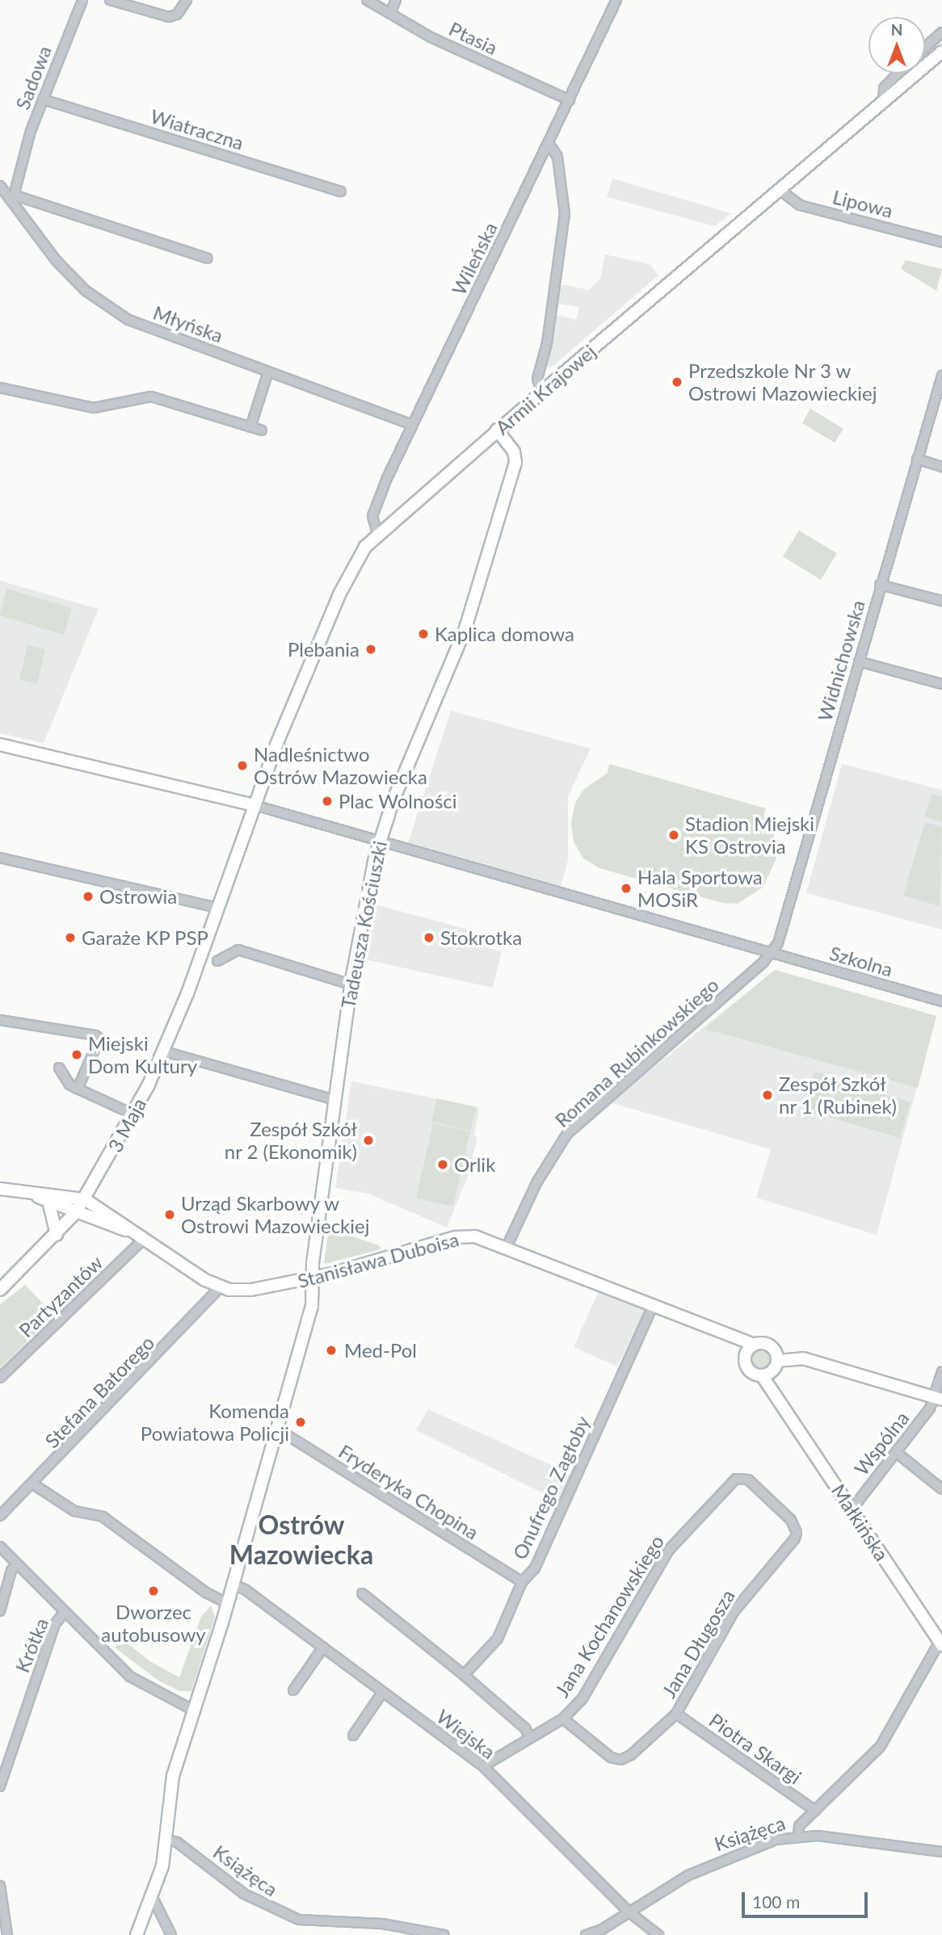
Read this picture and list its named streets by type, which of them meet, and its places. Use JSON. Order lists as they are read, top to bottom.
{
  "streets": {
    "main road": [
      "Armii Krajowej",
      "Tadeusza Kościuszki",
      "3 Maja",
      "Stanisława Duboisa",
      "Małkińska"
    ],
    "street": [
      "Ptasia",
      "Sadowa",
      "Wiatraczna",
      "Lipowa",
      "Wileńska",
      "Młyńska",
      "Widnichowska",
      "Szkolna",
      "Romana Rubinkowskiego",
      "Partyzantów",
      "Stefana Batorego",
      "Wspólna",
      "Onufrego Zagłoby",
      "Fryderyka Chopina",
      "Jana Kochanowskiego",
      "Jana Długosza",
      "Krótka",
      "Wiejska",
      "Piotra Skargi",
      "Książęca"
    ]
  },
  "crossings": [
    ["Ptasia", "Wileńska"],
    ["Sadowa", "Wiatraczna"],
    ["Sadowa", "Młyńska"],
    ["Lipowa", "Armii Krajowej"],
    ["Wileńska", "Młyńska"],
    ["Wileńska", "Armii Krajowej"],
    ["Armii Krajowej", "Tadeusza Kościuszki"],
    ["Armii Krajowej", "Szkolna"],
    ["Armii Krajowej", "3 Maja"],
    ["Widnichowska", "Szkolna"],
    ["Widnichowska", "Romana Rubinkowskiego"],
    ["Tadeusza Kościuszki", "Szkolna"],
    ["Tadeusza Kościuszki", "Stanisława Duboisa"],
    ["Tadeusza Kościuszki", "Fryderyka Chopina"],
    ["Tadeusza Kościuszki", "Wiejska"],
    ["Tadeusza Kościuszki", "Książęca"],
    ["Szkolna", "Romana Rubinkowskiego"],
    ["Szkolna", "3 Maja"],
    ["Romana Rubinkowskiego", "Stanisława Duboisa"],
    ["3 Maja", "Stanisława Duboisa"],
    ["Stanisława Duboisa", "Partyzantów"],
    ["Stanisława Duboisa", "Stefana Batorego"],
    ["Stanisława Duboisa", "Onufrego Zagłoby"],
    ["Stanisława Duboisa", "Małkińska"],
    ["Wspólna", "Małkińska"],
    ["Onufrego Zagłoby", "Fryderyka Chopina"],
    ["Jana Kochanowskiego", "Jana Długosza"],
    ["Jana Kochanowskiego", "Wiejska"],
    ["Jana Długosza", "Piotra Skargi"],
    ["Wiejska", "Książęca"]
  ],
  "districts": ["Ostrów Mazowiecka"],
  "places": [
    "Przedszkole Nr 3 w Ostrowi Mazowieckiej",
    "Kaplica domowa",
    "Plebania",
    "Nadleśnictwo Ostrów Mazowiecka",
    "Plac Wolności",
    "Stadion Miejski KS Ostrovia",
    "Hala Sportowa MOSiR",
    "Ostrowia",
    "Garaże KP PSP",
    "Stokrotka",
    "Miejski Dom Kultury",
    "Zespół Szkół nr 1 (Rubinek)",
    "Zespół Szkół nr 2 (Ekonomik)",
    "Orlik",
    "Urząd Skarbowy w Ostrowi Mazowieckiej",
    "Med-Pol",
    "Komenda Powiatowa Policji",
    "Dworzec autobusowy"
  ],
  "scale_bar": "100 m",
  "north": "top"
}
